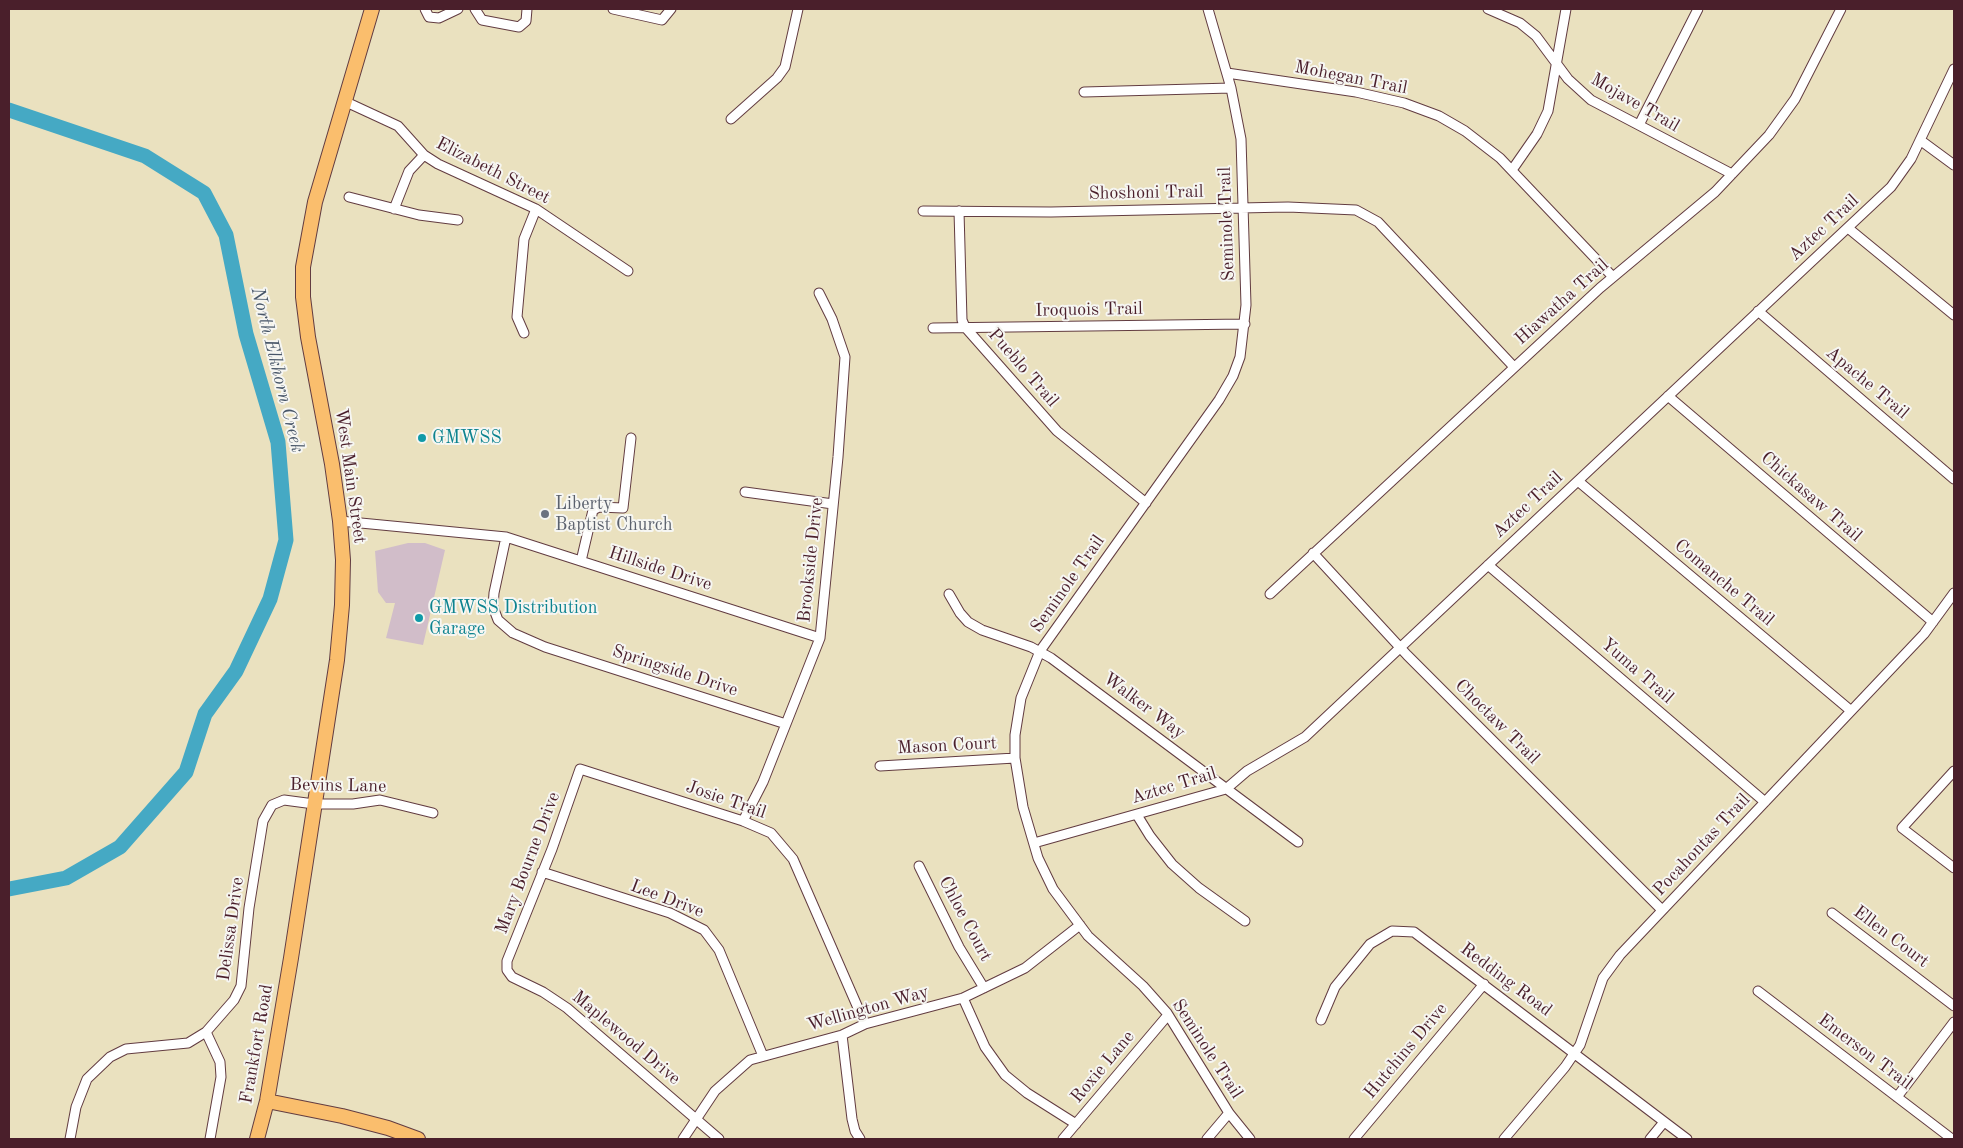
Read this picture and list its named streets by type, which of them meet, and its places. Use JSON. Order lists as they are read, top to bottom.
{
  "streets": {
    "main road": ["West Main Street", "Frankfort Road"],
    "street": [
      "Mohegan Trail",
      "Mojave Trail",
      "Elizabeth Street",
      "Shoshoni Trail",
      "Seminole Trail",
      "Aztec Trail",
      "Hiawatha Trail",
      "Iroquois Trail",
      "Pueblo Trail",
      "Apache Trail",
      "Chickasaw Trail",
      "Brookside Drive",
      "Hillside Drive",
      "Comanche Trail",
      "Springside Drive",
      "Yuma Trail",
      "Walker Way",
      "Choctaw Trail",
      "Mason Court",
      "Bevins Lane",
      "Josie Trail",
      "Pocahontas Trail",
      "Mary Bourne Drive",
      "Lee Drive",
      "Chloe Court",
      "Delissa Drive",
      "Ellen Court",
      "Redding Road",
      "Wellington Way",
      "Maplewood Drive",
      "Hutchins Drive",
      "Emerson Trail",
      "Roxie Lane"
    ]
  },
  "crossings": [
    ["Mohegan Trail", "Seminole Trail"],
    ["Mohegan Trail", "Hiawatha Trail"],
    ["Mojave Trail", "Hiawatha Trail"],
    ["Elizabeth Street", "West Main Street"],
    ["Shoshoni Trail", "Seminole Trail"],
    ["Shoshoni Trail", "Hiawatha Trail"],
    ["Shoshoni Trail", "Pueblo Trail"],
    ["Seminole Trail", "Aztec Trail"],
    ["Seminole Trail", "Iroquois Trail"],
    ["Seminole Trail", "Pueblo Trail"],
    ["Seminole Trail", "Walker Way"],
    ["Seminole Trail", "Mason Court"],
    ["Seminole Trail", "Wellington Way"],
    ["Seminole Trail", "Roxie Lane"],
    ["Aztec Trail", "Apache Trail"],
    ["Aztec Trail", "Chickasaw Trail"],
    ["Aztec Trail", "Comanche Trail"],
    ["Aztec Trail", "Yuma Trail"],
    ["Aztec Trail", "Walker Way"],
    ["Aztec Trail", "Choctaw Trail"],
    ["Hiawatha Trail", "Choctaw Trail"],
    ["Iroquois Trail", "Pueblo Trail"],
    ["West Main Street", "Hillside Drive"],
    ["West Main Street", "Bevins Lane"],
    ["West Main Street", "Frankfort Road"],
    ["Chickasaw Trail", "Pocahontas Trail"],
    ["Brookside Drive", "Hillside Drive"],
    ["Brookside Drive", "Springside Drive"],
    ["Brookside Drive", "Josie Trail"],
    ["Hillside Drive", "Springside Drive"],
    ["Comanche Trail", "Pocahontas Trail"],
    ["Yuma Trail", "Pocahontas Trail"],
    ["Choctaw Trail", "Pocahontas Trail"],
    ["Bevins Lane", "Delissa Drive"],
    ["Josie Trail", "Mary Bourne Drive"],
    ["Josie Trail", "Wellington Way"],
    ["Pocahontas Trail", "Redding Road"],
    ["Mary Bourne Drive", "Lee Drive"],
    ["Mary Bourne Drive", "Maplewood Drive"],
    ["Lee Drive", "Wellington Way"],
    ["Chloe Court", "Wellington Way"],
    ["Redding Road", "Hutchins Drive"],
    ["Wellington Way", "Maplewood Drive"]
  ],
  "water": ["North Elkhorn Creek"],
  "places": ["GMWSS", "Liberty Baptist Church", "GMWSS Distribution Garage"]
}
